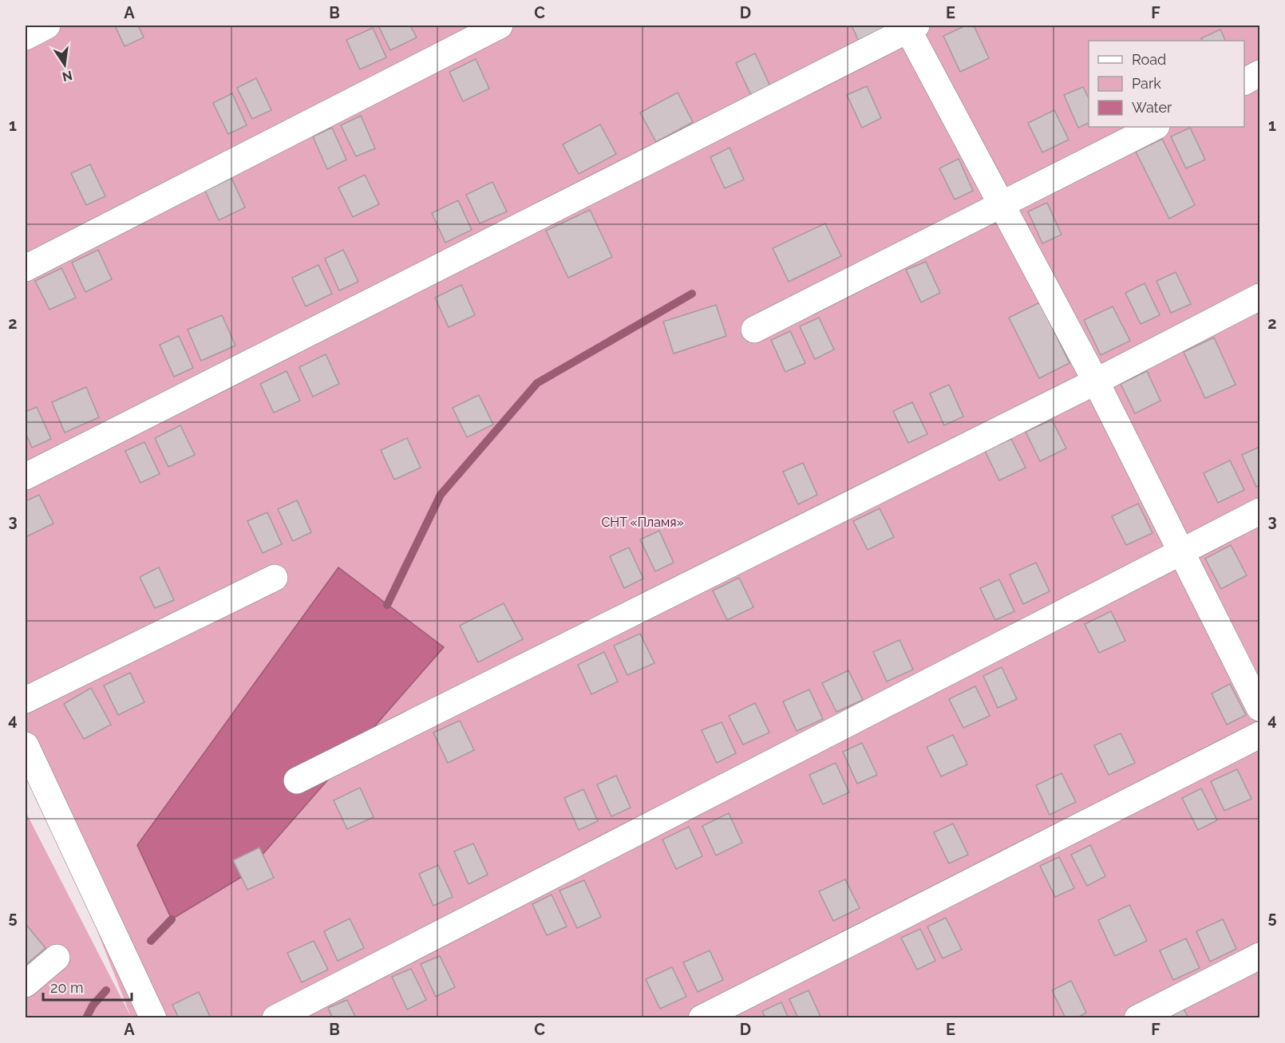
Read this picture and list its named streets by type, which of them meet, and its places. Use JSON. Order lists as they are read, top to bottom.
{
  "parks": ["СНТ «Пламя»"],
  "legend": ["Road", "Park", "Water"],
  "scale_bar": "20 m",
  "north": "bottom",
  "grid": {
    "columns": [
      "A",
      "B",
      "C",
      "D",
      "E",
      "F"
    ],
    "rows": [
      "1",
      "2",
      "3",
      "4",
      "5"
    ]
  }
}
